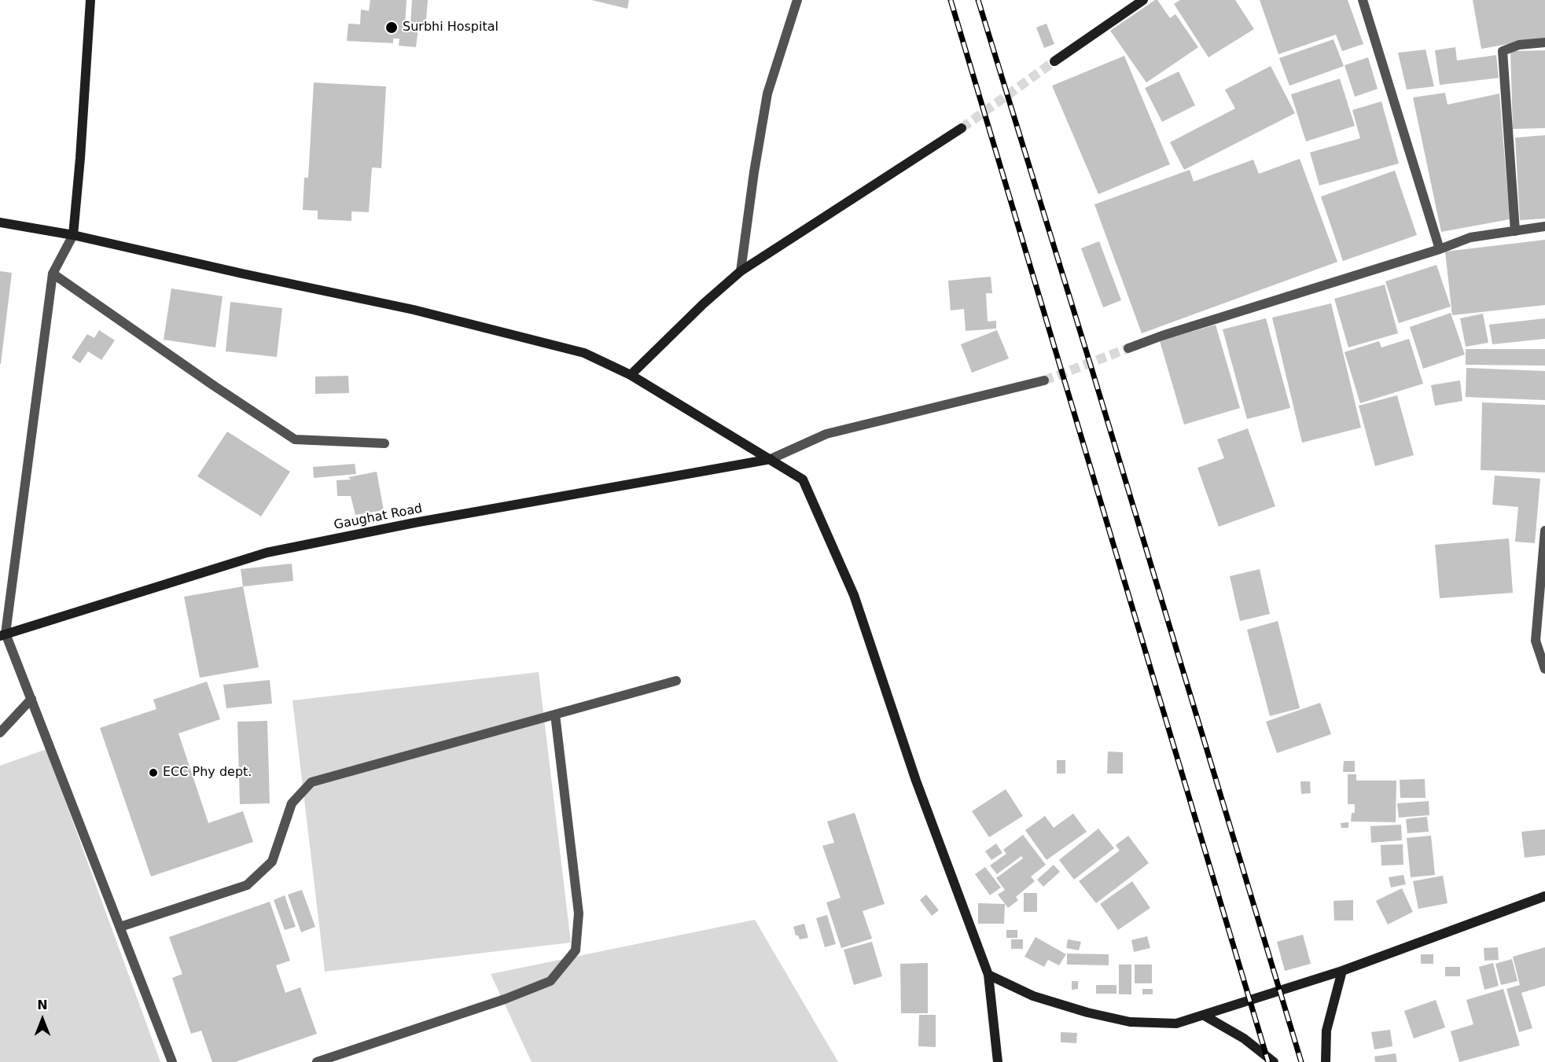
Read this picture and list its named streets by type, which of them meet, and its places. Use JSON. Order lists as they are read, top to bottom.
{
  "streets": {
    "main road": ["Gaughat Road"]
  },
  "places": ["Surbhi Hospital", "ECC Phy dept."],
  "north": "top"
}
